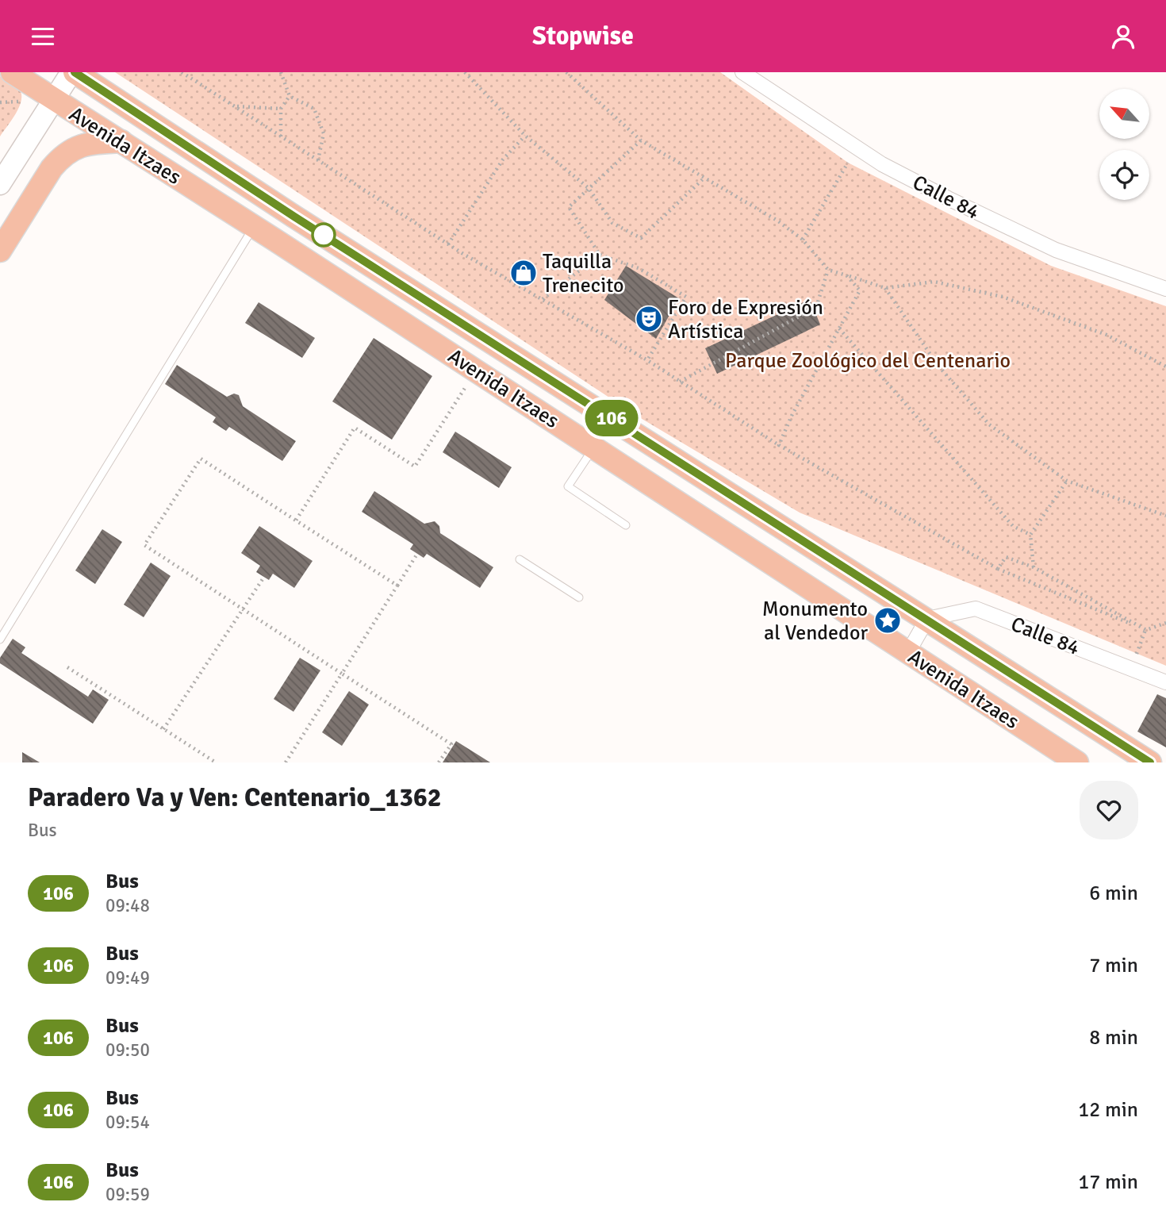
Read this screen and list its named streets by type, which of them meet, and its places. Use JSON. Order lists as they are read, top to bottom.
{
  "streets": {
    "main road": ["Avenida Itzaes"],
    "street": ["Calle 84"]
  },
  "crossings": [
    ["Avenida Itzaes", "Calle 84"]
  ],
  "parks": ["Parque Zoológico del Centenario"],
  "places": {
    "shop": ["Taquilla Trenecito"],
    "theatre": ["Foro de Expresión Artística"],
    "place": ["Monumento al Vendedor"]
  },
  "lines": ["bus line 106"],
  "north": "top left",
  "page": {
    "header": "Stopwise",
    "on_map": "106",
    "heading": ["Paradero Va y Ven: Centenario_1362", "Bus"],
    "list": [
      {
        "mark": "106",
        "name": "Bus",
        "note": "09:48",
        "value": "6 min"
      },
      {
        "mark": "106",
        "name": "Bus",
        "note": "09:49",
        "value": "7 min"
      },
      {
        "mark": "106",
        "name": "Bus",
        "note": "09:50",
        "value": "8 min"
      },
      {
        "mark": "106",
        "name": "Bus",
        "note": "09:54",
        "value": "12 min"
      },
      {
        "mark": "106",
        "name": "Bus",
        "note": "09:59",
        "value": "17 min"
      }
    ]
  }
}
